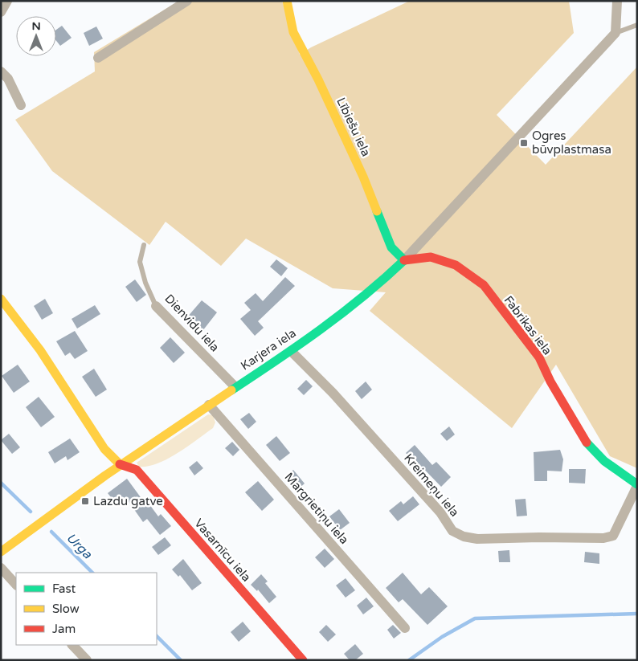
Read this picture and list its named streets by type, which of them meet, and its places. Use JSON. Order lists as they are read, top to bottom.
{
  "streets": {
    "street": [
      "Lībiešu iela",
      "Dienvidu iela",
      "Fabrikas iela",
      "Karjera iela",
      "Kreimeņu iela",
      "Margrietiņu iela",
      "Vasarnīcu iela"
    ]
  },
  "crossings": [
    ["Lībiešu iela", "Fabrikas iela"],
    ["Lībiešu iela", "Karjera iela"],
    ["Dienvidu iela", "Karjera iela"],
    ["Fabrikas iela", "Karjera iela"],
    ["Fabrikas iela", "Kreimeņu iela"],
    ["Karjera iela", "Kreimeņu iela"],
    ["Karjera iela", "Margrietiņu iela"],
    ["Karjera iela", "Vasarnīcu iela"]
  ],
  "water": ["Urga"],
  "places": {
    "transit": ["Ogres būvplastmasa", "Lazdu gatve"]
  },
  "legend": ["Fast", "Slow", "Jam"],
  "north": "top"
}
